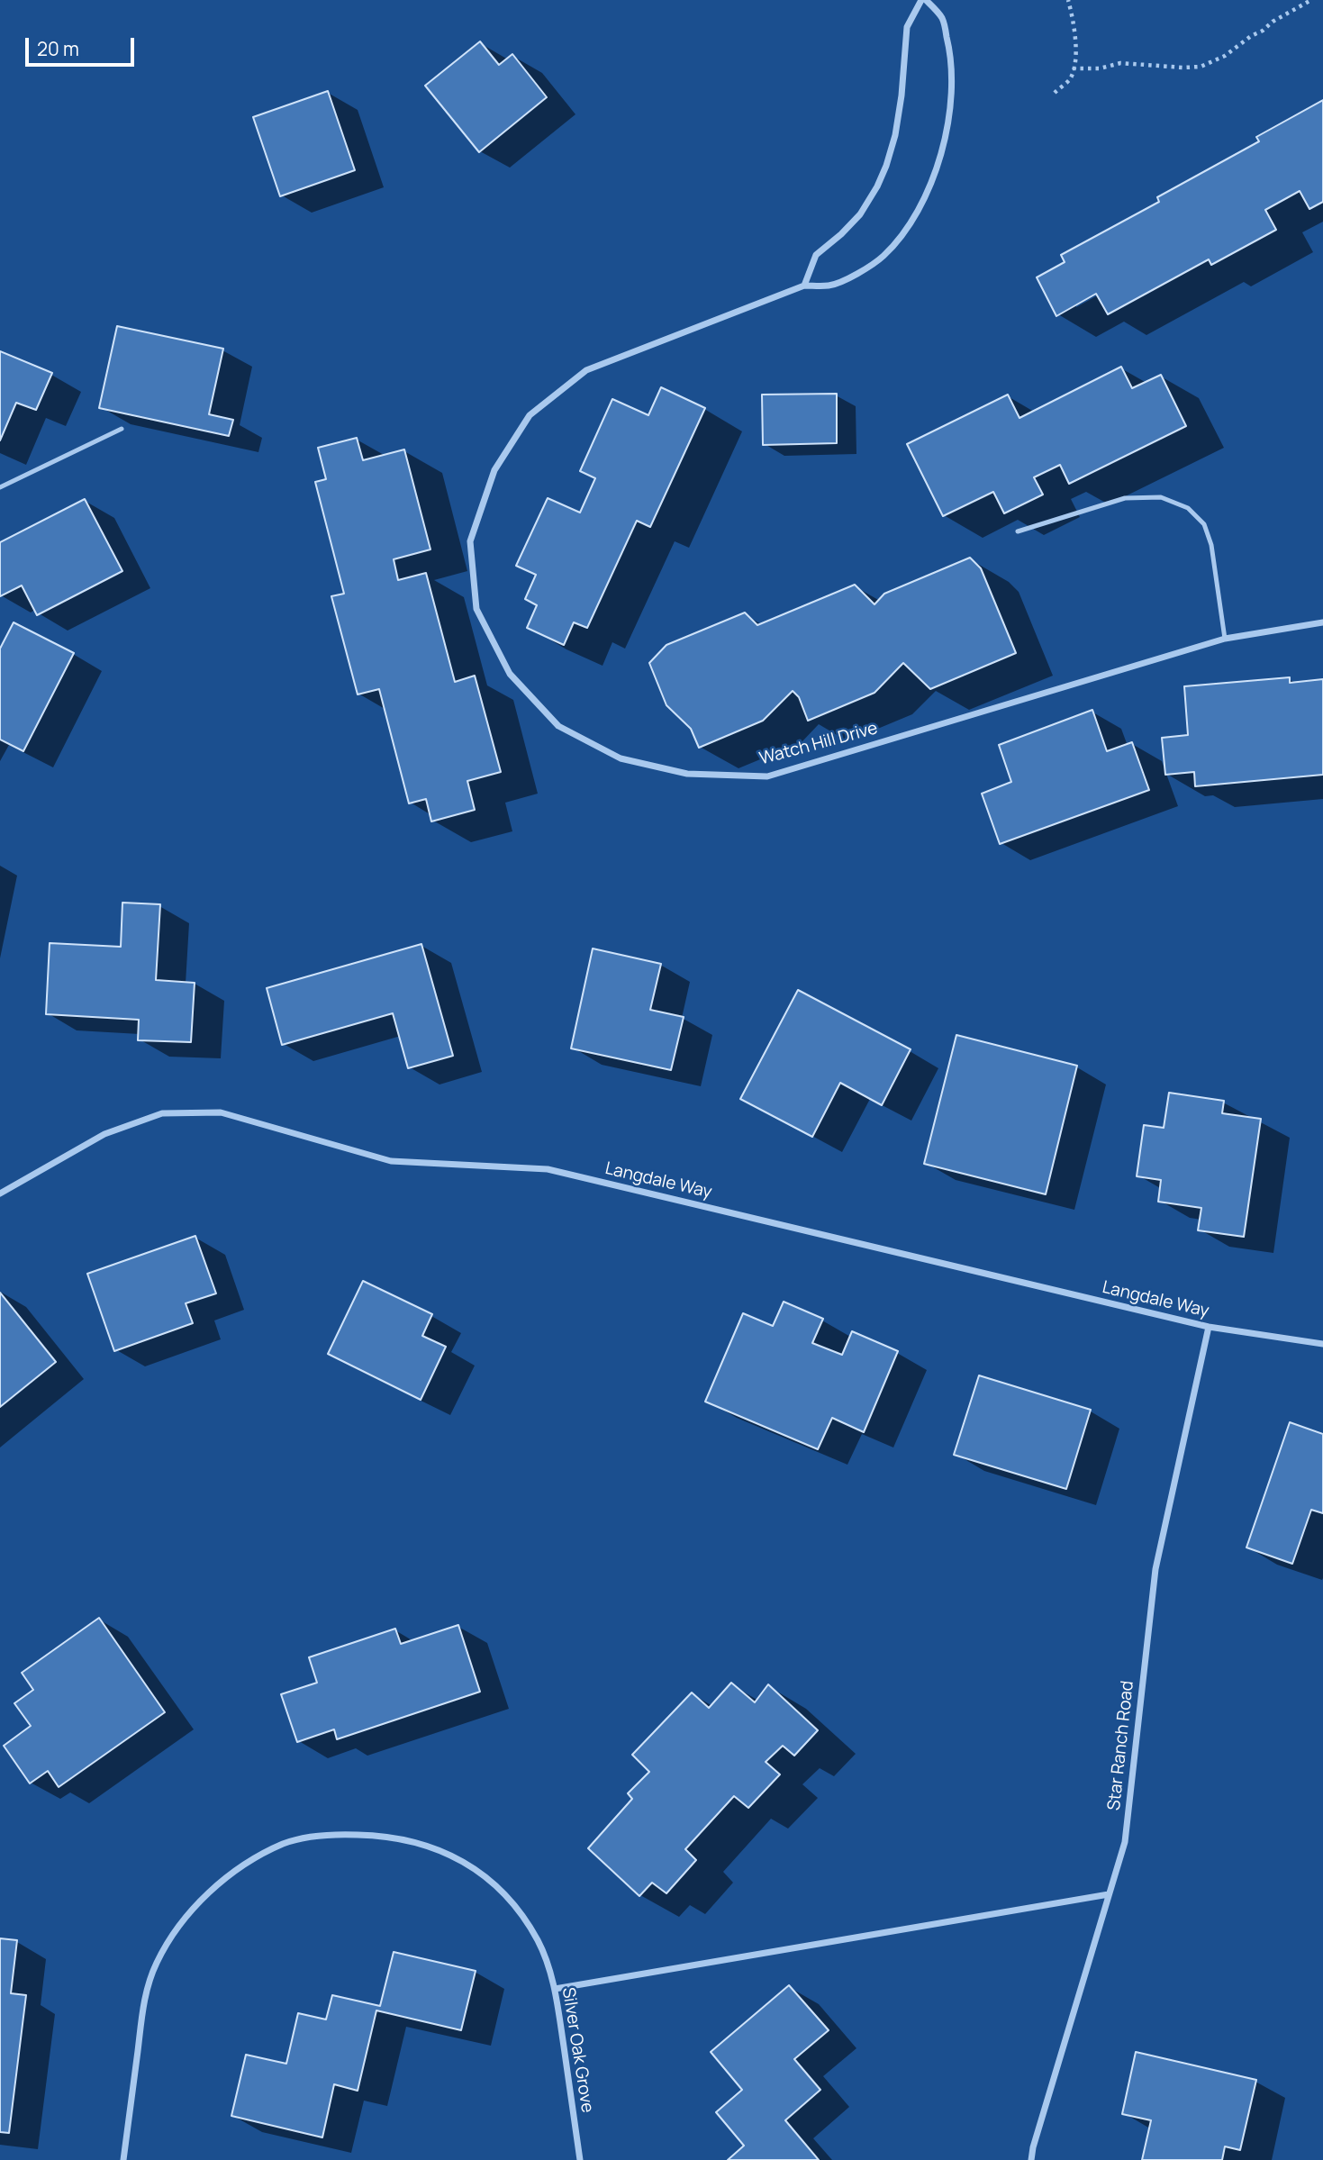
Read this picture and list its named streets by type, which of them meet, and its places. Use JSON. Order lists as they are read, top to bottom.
{
  "streets": {
    "street": [
      "Watch Hill Drive",
      "Langdale Way",
      "Star Ranch Road",
      "Silver Oak Grove"
    ]
  },
  "crossings": [
    ["Langdale Way", "Star Ranch Road"]
  ],
  "scale_bar": "20 m"
}
